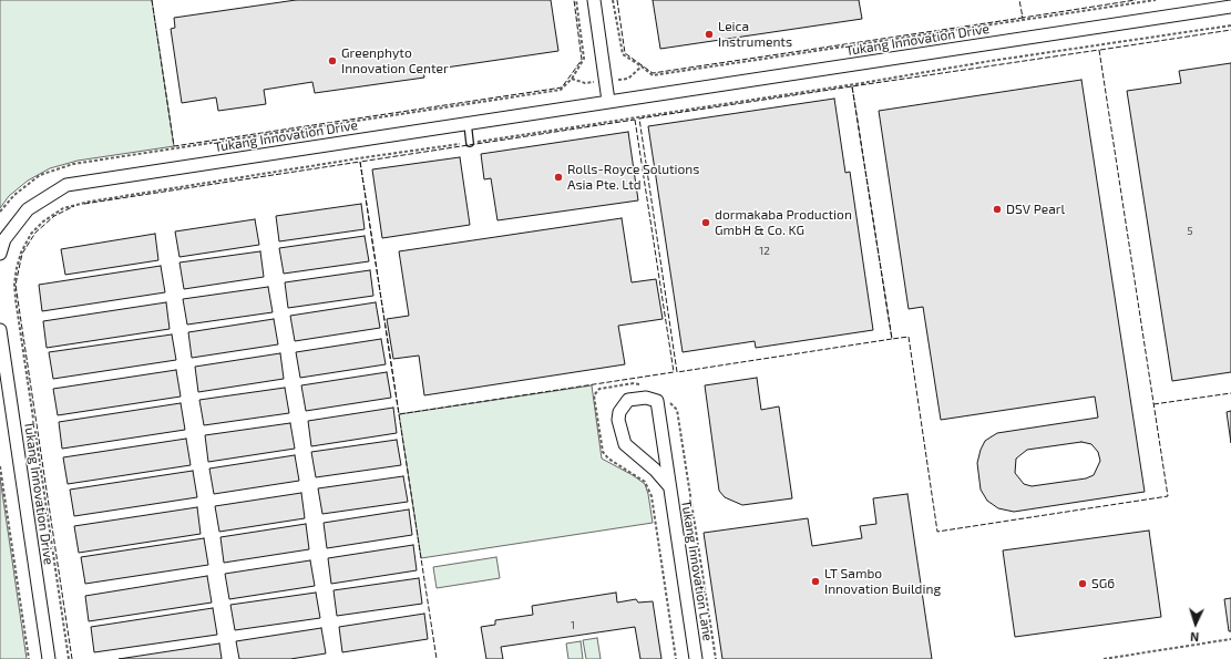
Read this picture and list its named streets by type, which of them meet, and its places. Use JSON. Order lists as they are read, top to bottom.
{
  "streets": {
    "street": ["Tukang Innovation Drive", "Tukang Innovation Lane"]
  },
  "places": [
    "Leica Instruments",
    "Greenphyto Innovation Center",
    "Rolls-Royce Solutions Asia Pte. Ltd",
    "DSV Pearl",
    "dormakaba Production GmbH & Co. KG",
    "LT Sambo Innovation Building",
    "SG6"
  ],
  "house_numbers": ["5", "12", "1"],
  "north": "bottom"
}
